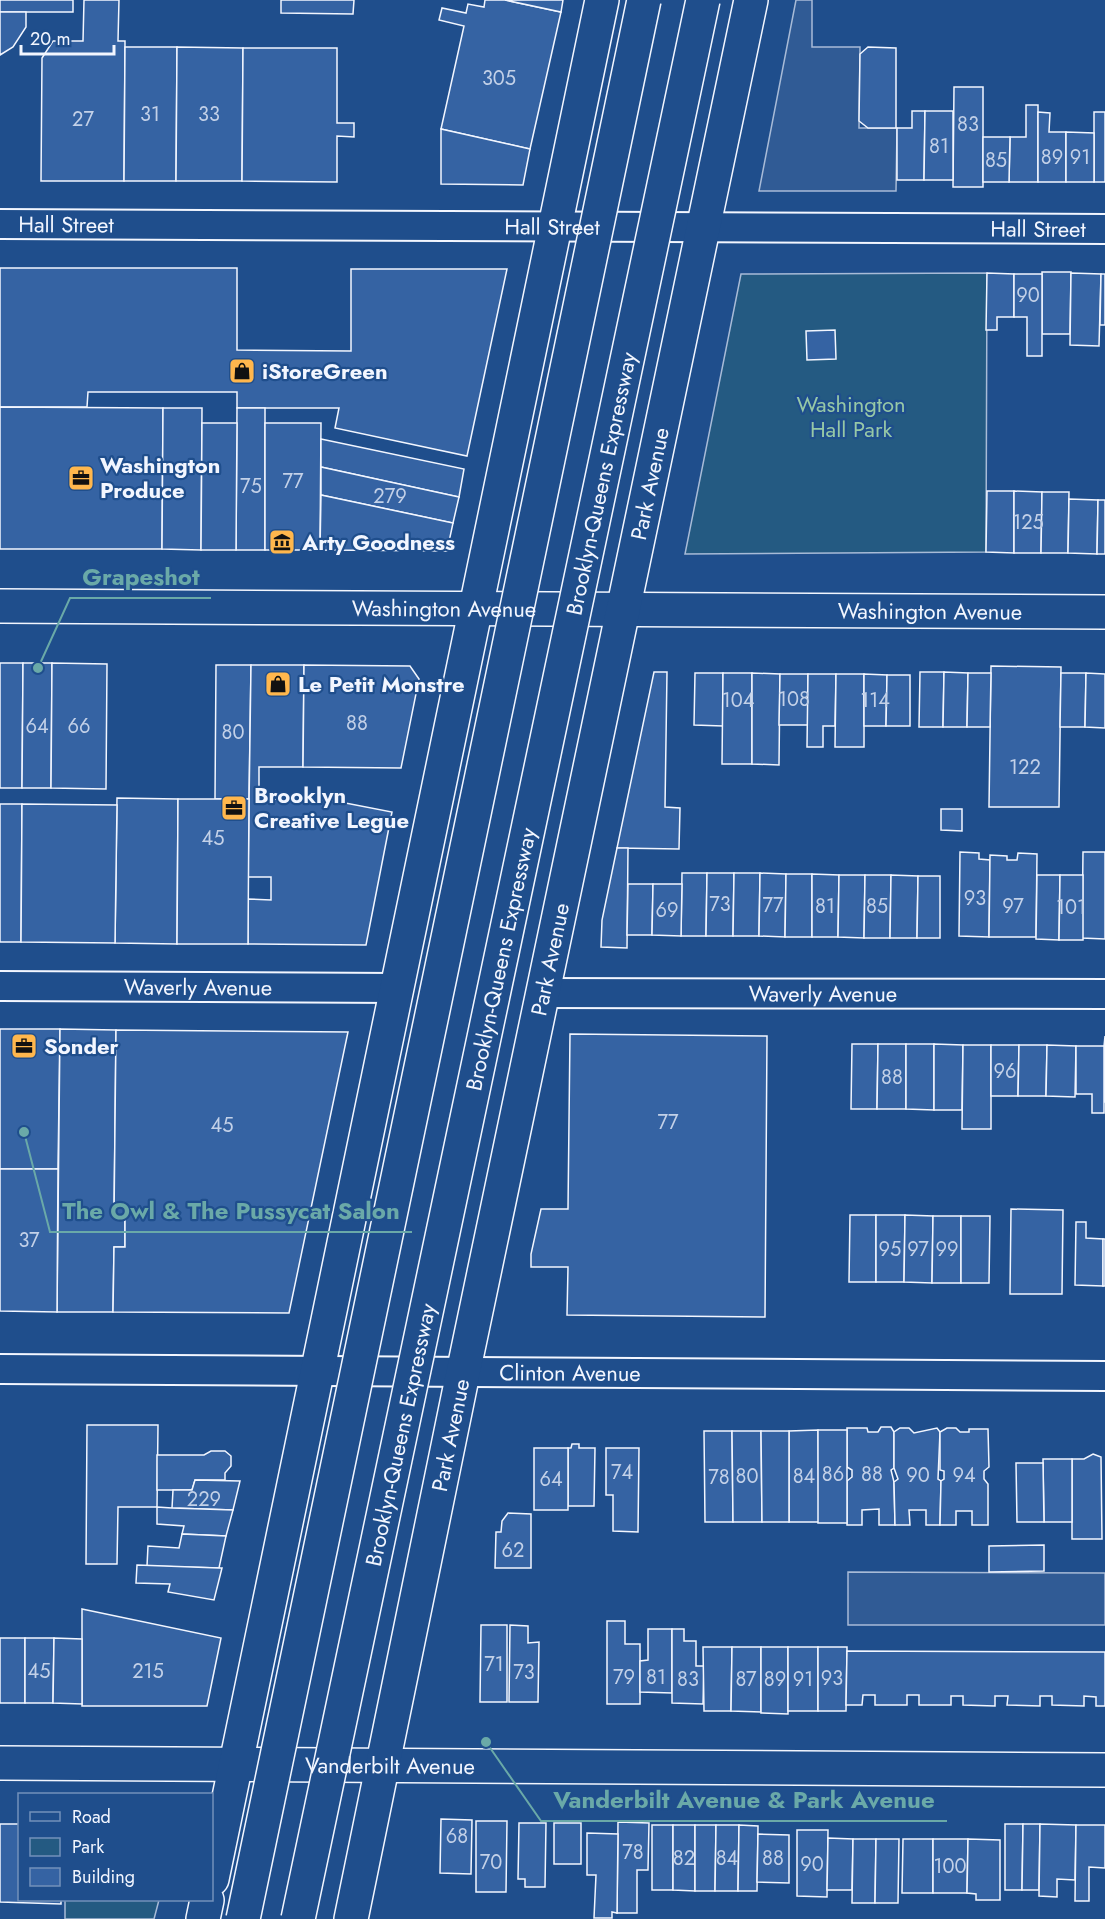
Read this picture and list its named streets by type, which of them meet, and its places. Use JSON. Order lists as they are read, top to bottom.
{
  "streets": {
    "main road": [
      "Park Avenue",
      "Brooklyn-Queens Expressway",
      "Washington Avenue",
      "Vanderbilt Avenue"
    ],
    "street": ["Hall Street", "Waverly Avenue", "Clinton Avenue"]
  },
  "crossings": [
    ["Hall Street", "Park Avenue"],
    ["Park Avenue", "Washington Avenue"],
    ["Park Avenue", "Waverly Avenue"],
    ["Park Avenue", "Clinton Avenue"],
    ["Park Avenue", "Vanderbilt Avenue"]
  ],
  "parks": ["Washington Hall Park"],
  "places": {
    "shop": ["iStoreGreen", "Le Petit Monstre"],
    "office": ["Washington Produce", "Brooklyn Creative Legue", "Sonder"],
    "museum": ["Arty Goodness"],
    "other": ["Grapeshot", "The Owl & The Pussycat Salon", "Vanderbilt Avenue & Park Avenue"]
  },
  "house_numbers": [
    "305",
    "31",
    "33",
    "27",
    "83",
    "81",
    "89",
    "91",
    "85",
    "90",
    "77",
    "75",
    "279",
    "125",
    "108",
    "104",
    "114",
    "88",
    "64",
    "66",
    "80",
    "122",
    "45",
    "93",
    "73",
    "77",
    "81",
    "85",
    "97",
    "101",
    "69",
    "96",
    "88",
    "77",
    "45",
    "37",
    "95",
    "97",
    "99",
    "74",
    "86",
    "88",
    "90",
    "94",
    "80",
    "84",
    "78",
    "64",
    "229",
    "62",
    "71",
    "45",
    "215",
    "73",
    "79",
    "81",
    "93",
    "83",
    "87",
    "89",
    "91",
    "68",
    "78",
    "82",
    "84",
    "88",
    "70",
    "90",
    "100"
  ],
  "legend": ["Road", "Park", "Building"],
  "scale_bar": "20 m"
}
